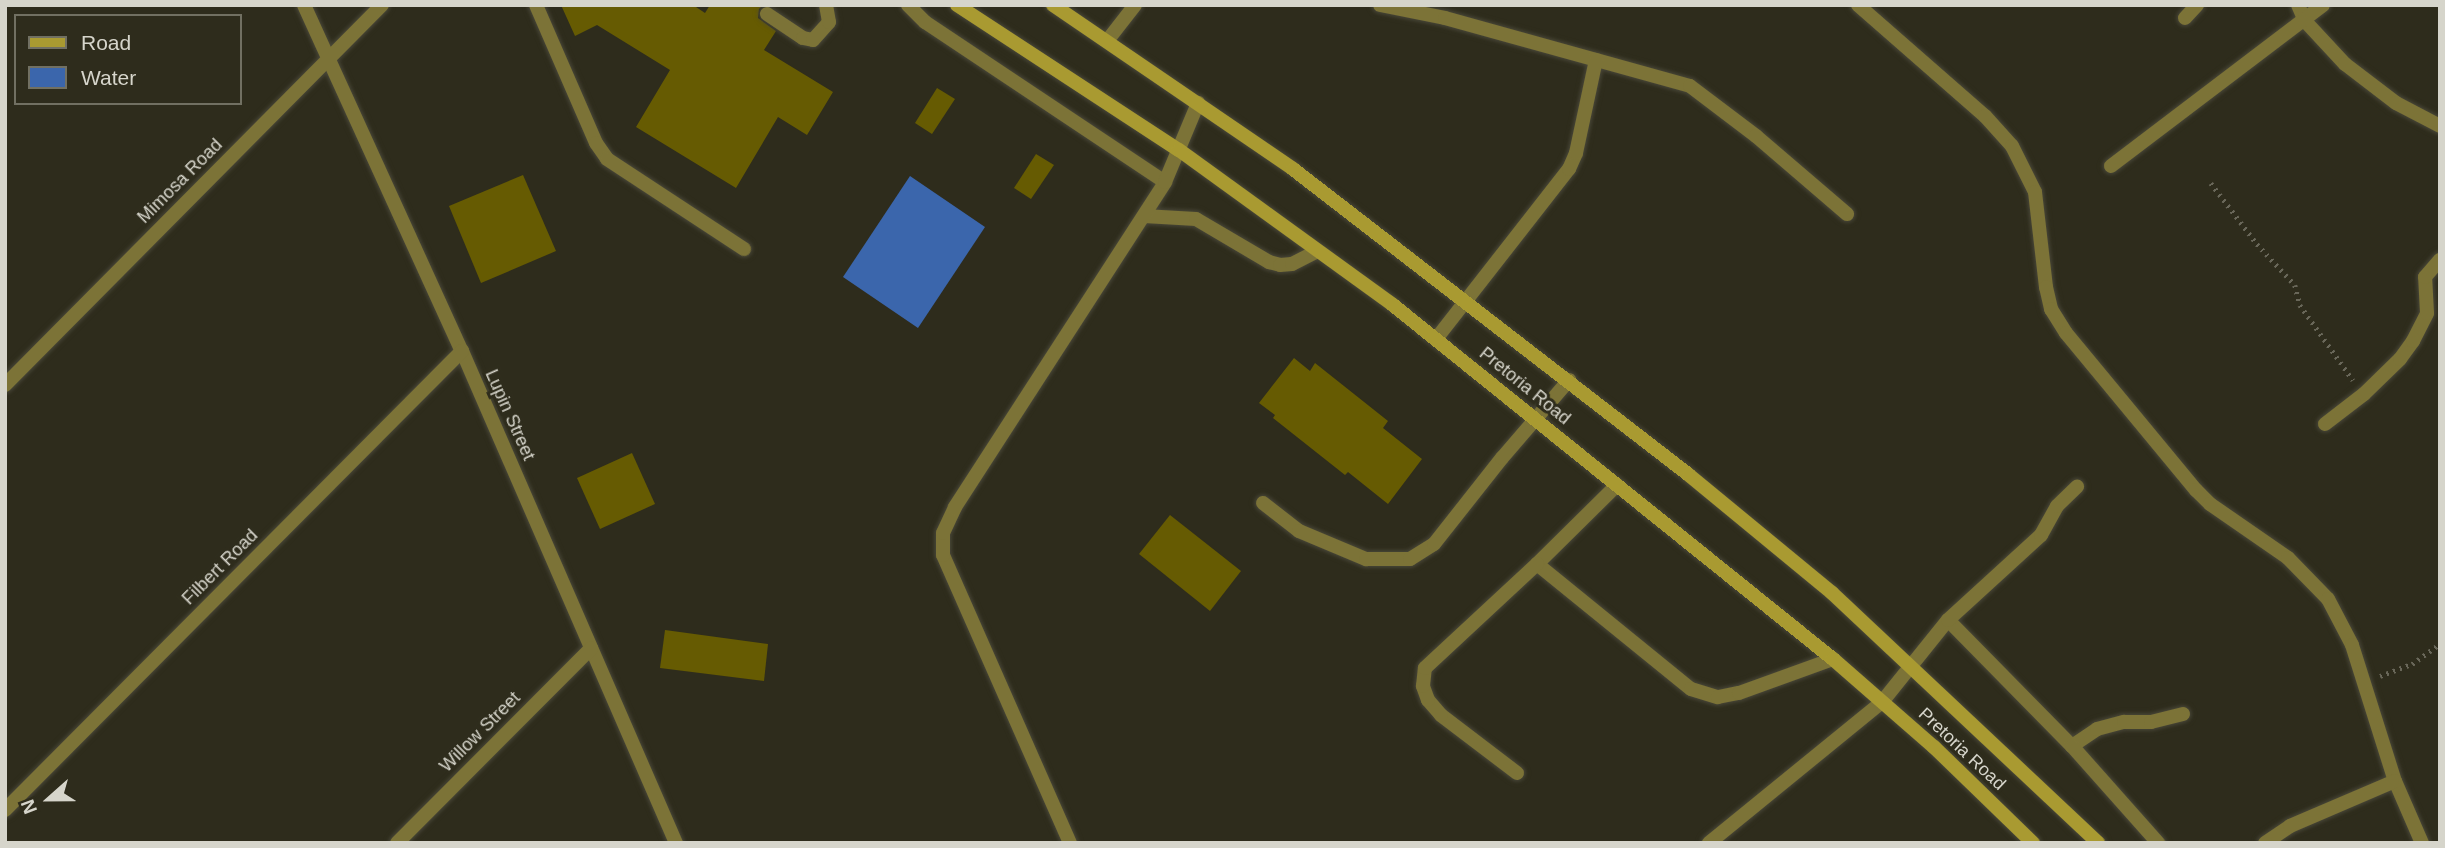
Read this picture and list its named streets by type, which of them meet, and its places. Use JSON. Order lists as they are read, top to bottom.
{
  "streets": {
    "main road": ["Pretoria Road"],
    "street": [
      "Mimosa Road",
      "Lupin Street",
      "Filbert Road",
      "Willow Street"
    ]
  },
  "crossings": [
    ["Mimosa Road", "Lupin Street"],
    ["Lupin Street", "Filbert Road"],
    ["Lupin Street", "Willow Street"]
  ],
  "legend": ["Road", "Water"],
  "north": "left"
}
